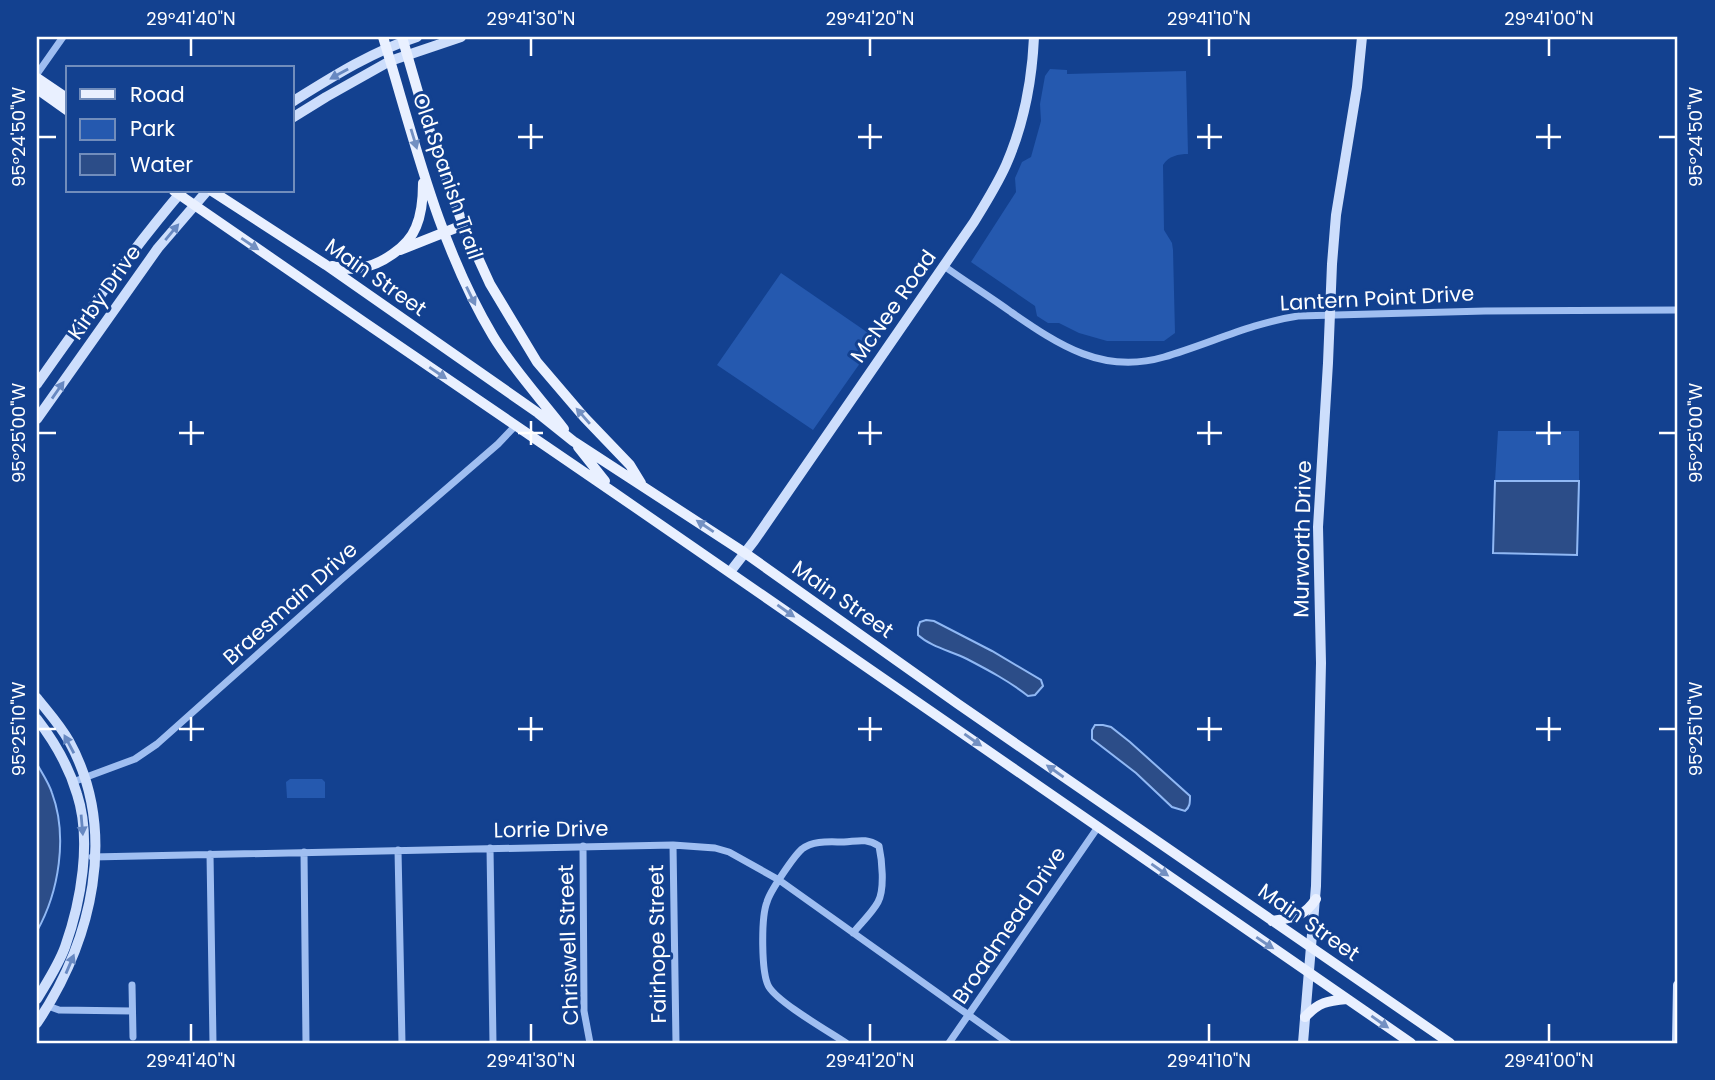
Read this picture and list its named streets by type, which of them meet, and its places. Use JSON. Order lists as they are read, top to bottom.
{
  "streets": {
    "main road": ["Old Spanish Trail", "Main Street"],
    "street": [
      "Kirby Drive",
      "Lantern Point Drive",
      "McNee Road",
      "Murworth Drive",
      "Braesmain Drive",
      "Lorrie Drive",
      "Broadmead Drive",
      "Fairhope Street",
      "Chriswell Street"
    ]
  },
  "crossings": [
    ["Old Spanish Trail", "Main Street"],
    ["Main Street", "Kirby Drive"],
    ["Main Street", "McNee Road"],
    ["Main Street", "Murworth Drive"],
    ["Main Street", "Braesmain Drive"],
    ["Main Street", "Broadmead Drive"],
    ["Lantern Point Drive", "McNee Road"],
    ["Lantern Point Drive", "Murworth Drive"],
    ["Lorrie Drive", "Broadmead Drive"],
    ["Lorrie Drive", "Fairhope Street"],
    ["Lorrie Drive", "Chriswell Street"]
  ],
  "legend": ["Road", "Park", "Water"],
  "coordinates": [
    "29°41'40\"N",
    "29°41'30\"N",
    "29°41'20\"N",
    "29°41'10\"N",
    "29°41'00\"N",
    "95°24'50\"W",
    "95°25'00\"W",
    "95°25'10\"W"
  ]
}
